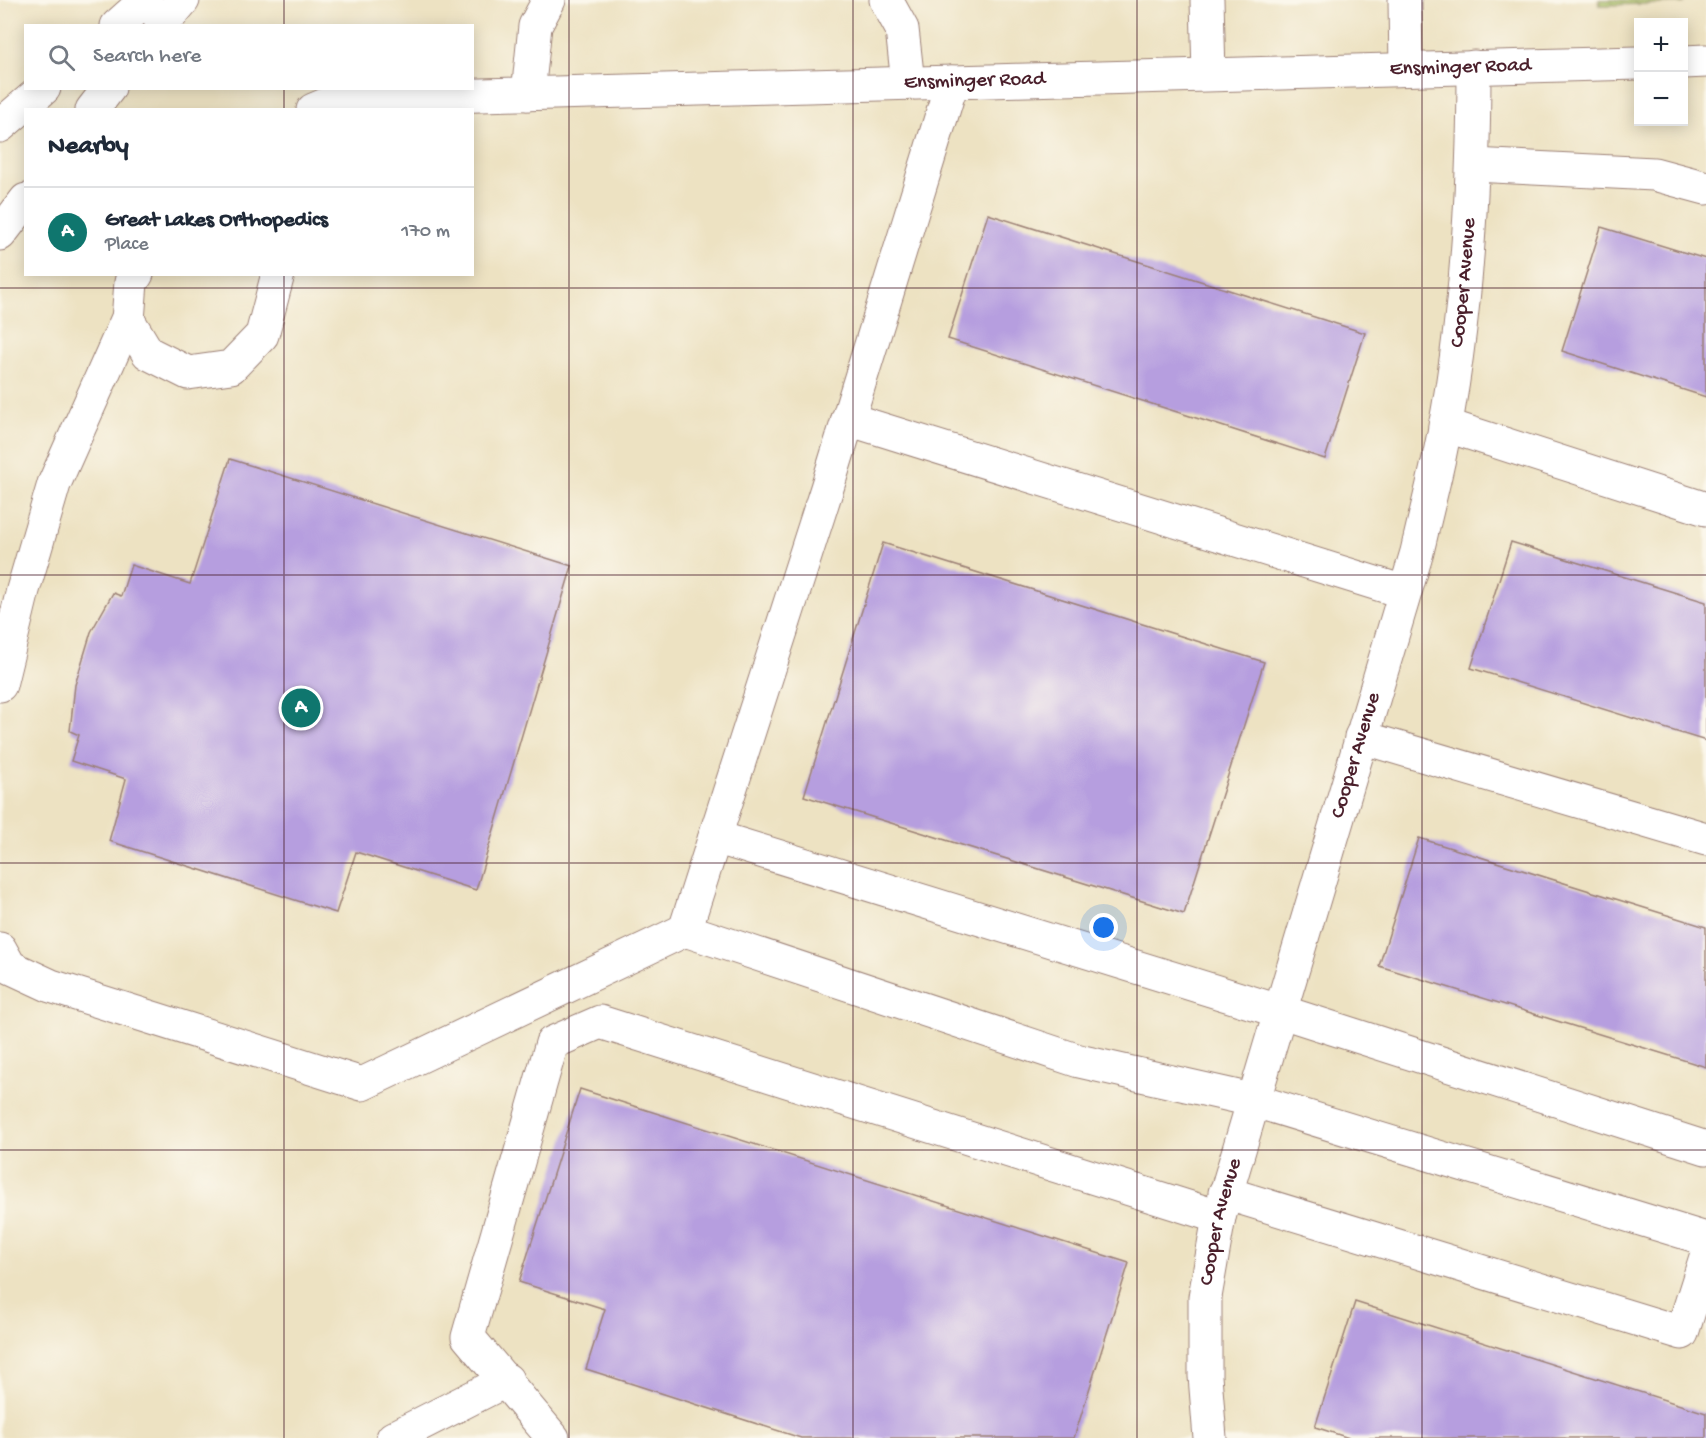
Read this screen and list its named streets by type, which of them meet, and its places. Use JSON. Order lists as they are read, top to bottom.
{
  "streets": {
    "main road": ["Ensminger Road", "Cooper Avenue"]
  },
  "crossings": [
    ["Ensminger Road", "Cooper Avenue"]
  ],
  "page": {
    "map_buttons": ["+", "−"],
    "search": "Search here",
    "heading": "Nearby",
    "list": [
      {
        "mark": "A",
        "name": "Great Lakes Orthopedics",
        "note": "Place",
        "value": "170 m"
      }
    ],
    "pins": "A"
  }
}
